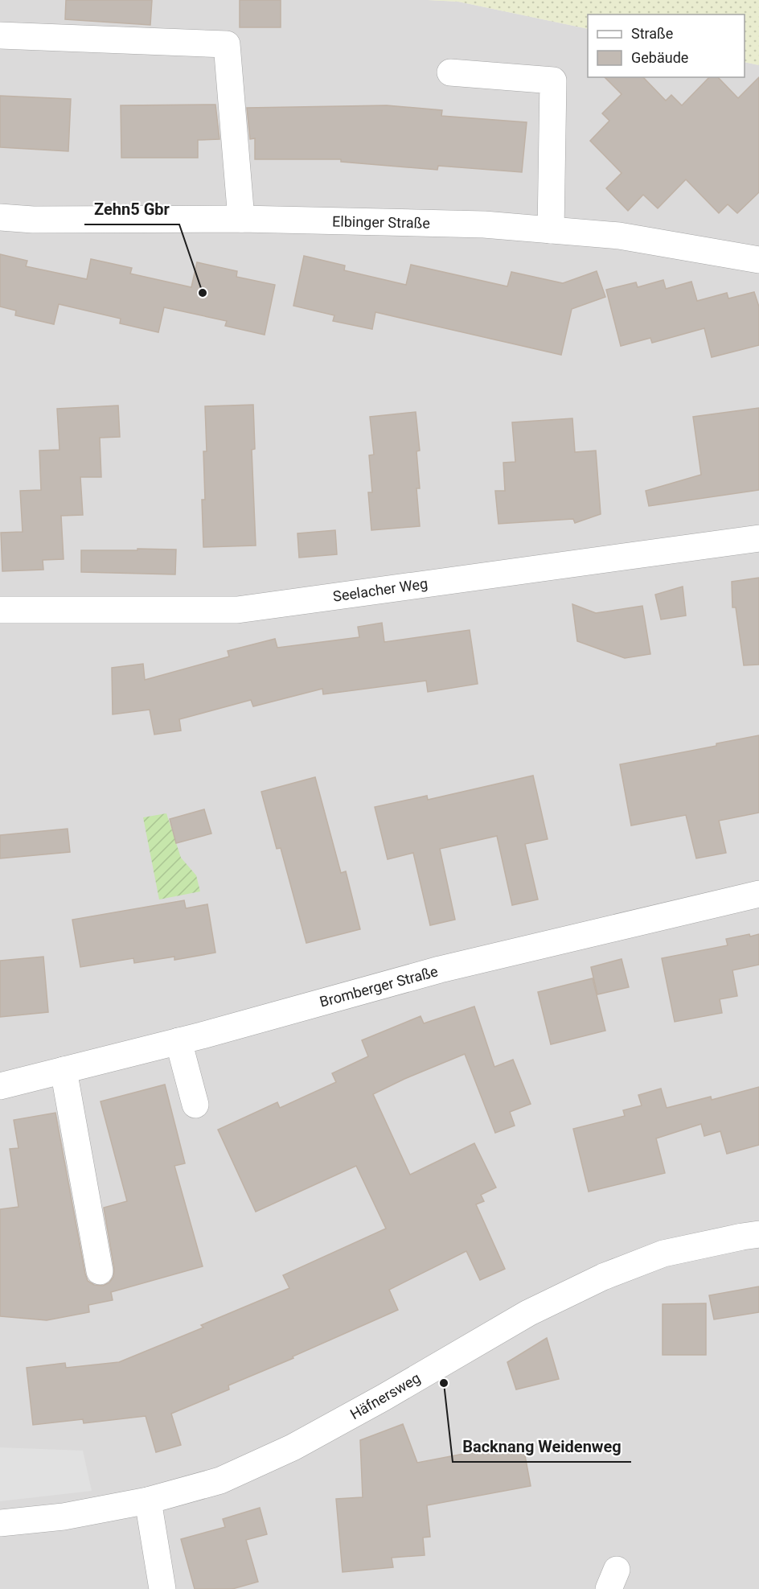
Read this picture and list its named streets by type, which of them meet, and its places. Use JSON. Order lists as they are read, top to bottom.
{
  "streets": {
    "street": [
      "Elbinger Straße",
      "Seelacher Weg",
      "Bromberger Straße",
      "Häfnersweg"
    ]
  },
  "places": ["Zehn5 Gbr", "Backnang Weidenweg"],
  "legend": ["Straße", "Gebäude"]
}
